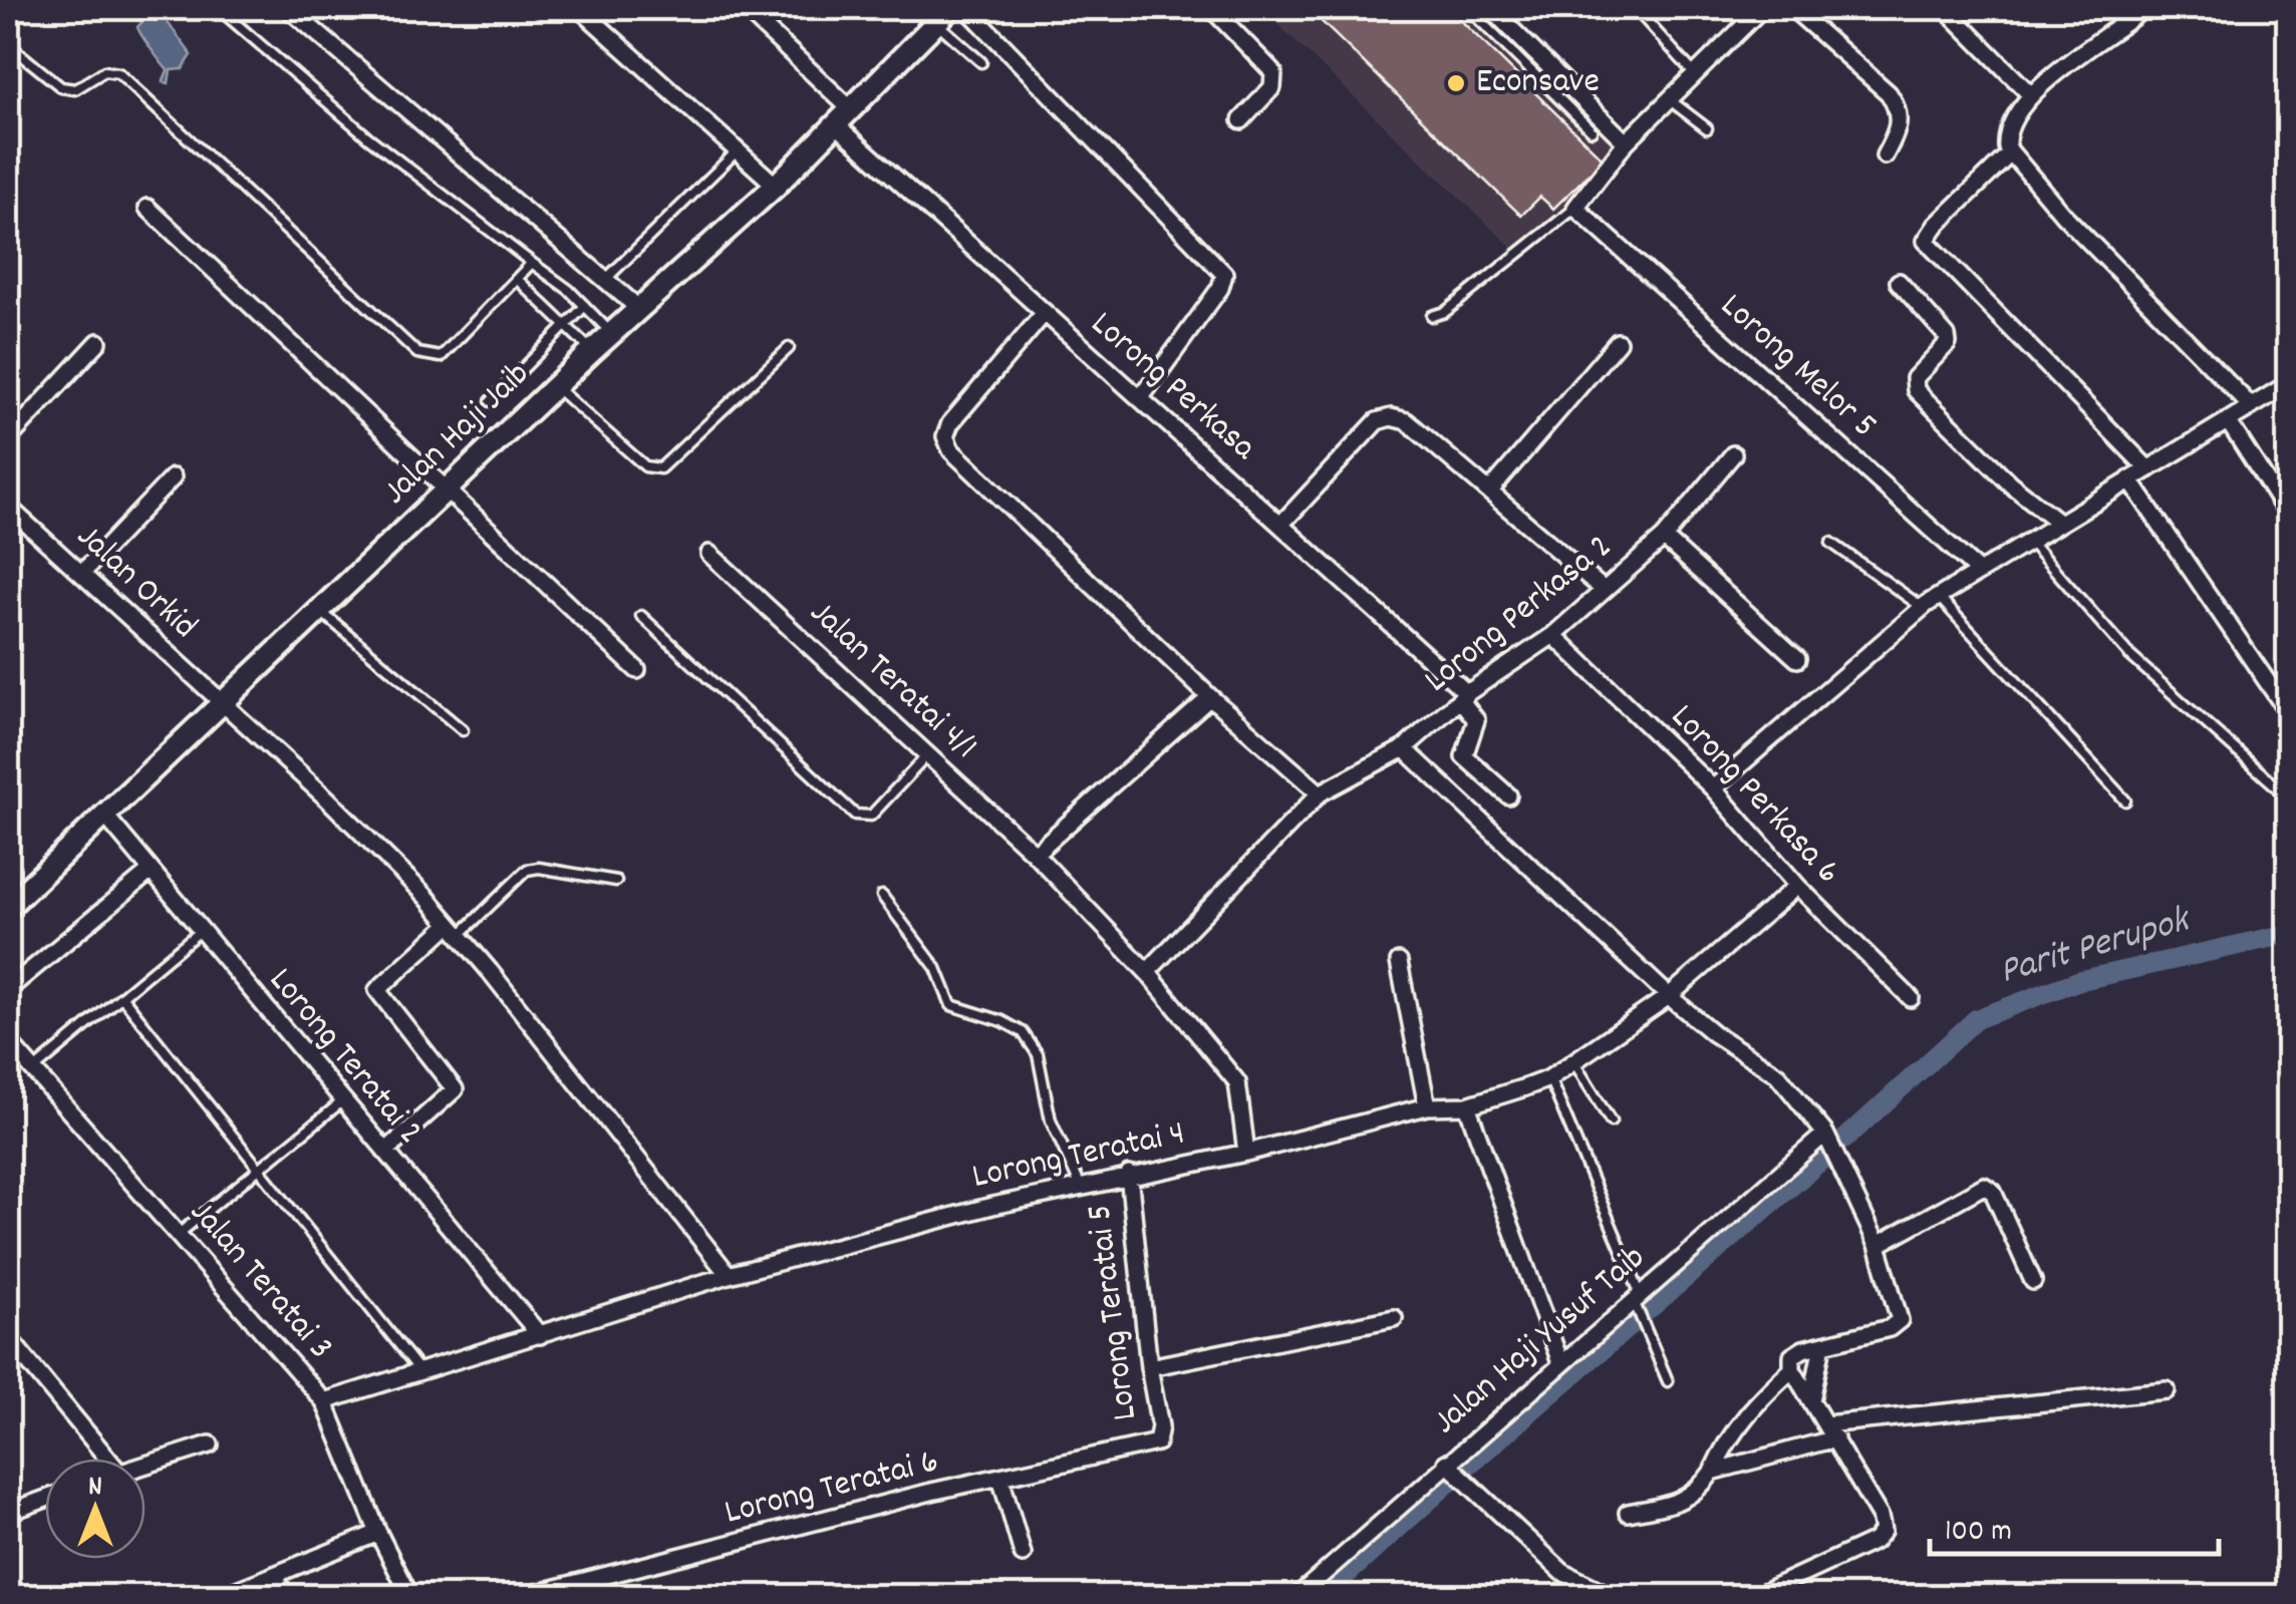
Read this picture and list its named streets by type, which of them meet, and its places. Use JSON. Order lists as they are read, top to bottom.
{
  "streets": {
    "street": [
      "Lorong Melor 5",
      "Lorong Perkasa",
      "Jalan Haji Jaib",
      "Jalan Orkid",
      "Lorong Perkasa 2",
      "Jalan Teratai 4/1",
      "Lorong Perkasa 6",
      "Lorong Teratai 2",
      "Lorong Teratai 4",
      "Jalan Teratai 3",
      "Lorong Teratai 5",
      "Jalan Haji Yusuf Taib",
      "Lorong Teratai 6"
    ]
  },
  "crossings": [
    ["Lorong Perkasa", "Jalan Haji Jaib"],
    ["Lorong Perkasa", "Lorong Perkasa 2"],
    ["Jalan Haji Jaib", "Jalan Orkid"],
    ["Jalan Haji Jaib", "Lorong Teratai 2"],
    ["Jalan Orkid", "Lorong Teratai 4"],
    ["Lorong Perkasa 2", "Jalan Teratai 4/1"],
    ["Lorong Perkasa 2", "Lorong Perkasa 6"],
    ["Jalan Teratai 4/1", "Lorong Teratai 4"],
    ["Lorong Perkasa 6", "Lorong Teratai 4"],
    ["Lorong Teratai 2", "Lorong Teratai 4"],
    ["Lorong Teratai 4", "Jalan Teratai 3"],
    ["Lorong Teratai 4", "Lorong Teratai 5"],
    ["Lorong Teratai 5", "Lorong Teratai 6"]
  ],
  "water": ["Parit Perupok"],
  "places": ["Econsave"],
  "scale_bar": "100 m",
  "north": "top"
}
